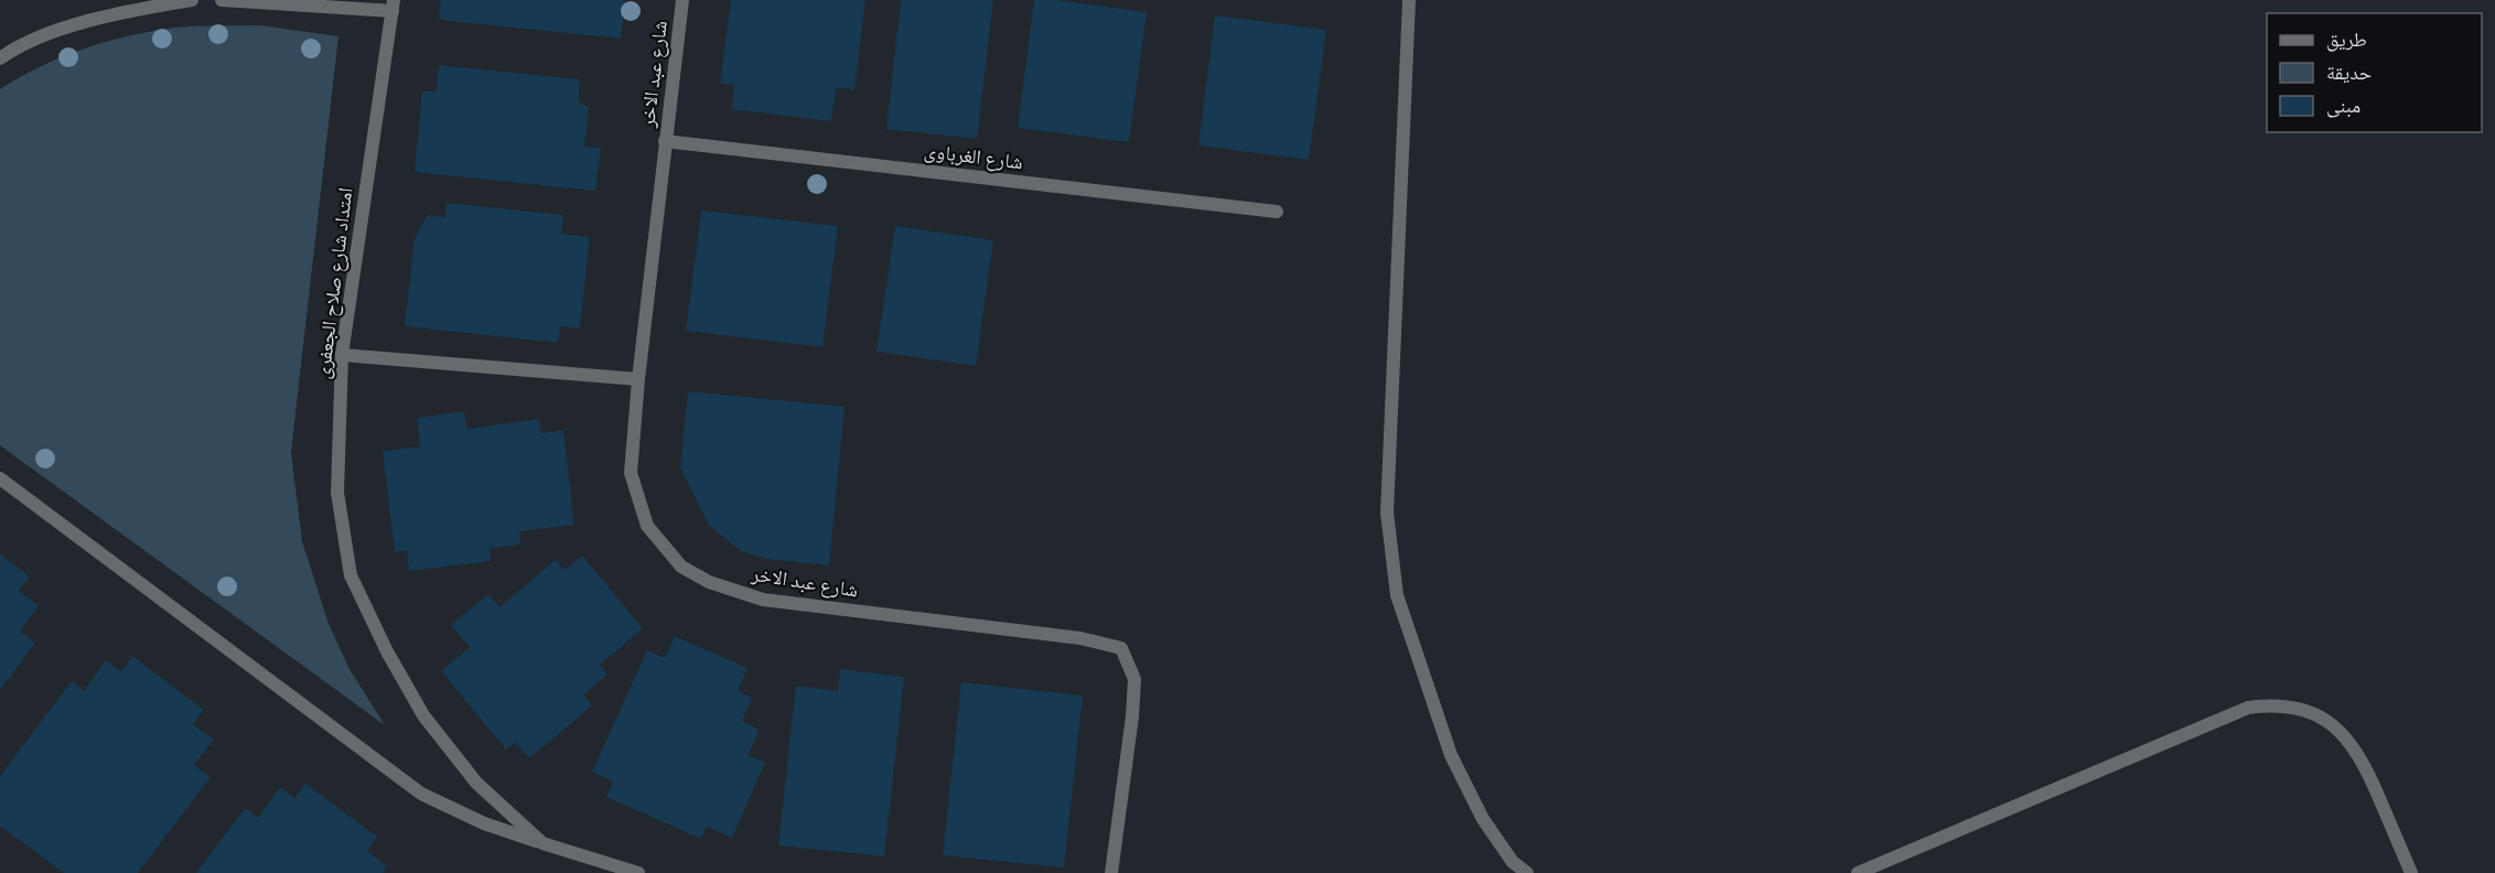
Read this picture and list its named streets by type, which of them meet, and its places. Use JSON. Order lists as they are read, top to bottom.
{
  "streets": {
    "street": ["شارع عبد الاخر", "شارع الغرباوى", "امتداد شارع صلاح الجعفرى"]
  },
  "crossings": [
    ["شارع عبد الاخر", "شارع الغرباوى"]
  ],
  "legend": ["طريق", "حديقة", "مبنى"]
}
